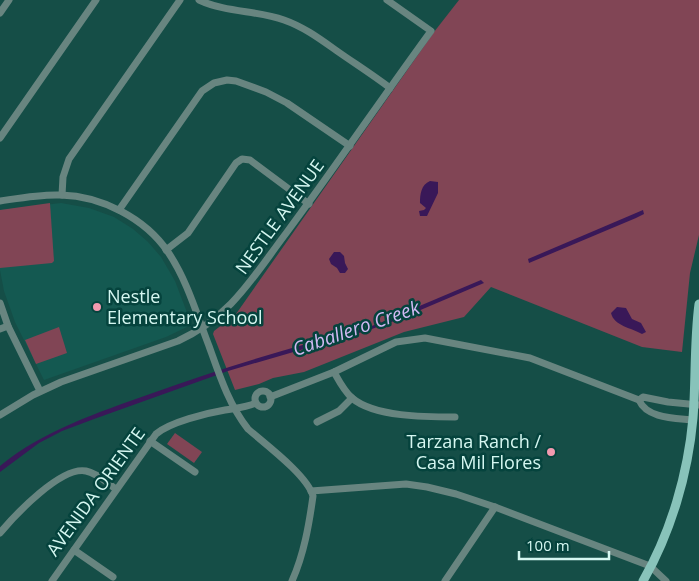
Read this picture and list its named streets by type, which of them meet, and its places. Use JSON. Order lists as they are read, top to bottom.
{
  "streets": {
    "street": ["NESTLE AVENUE", "AVENIDA ORIENTE"]
  },
  "water": ["Caballero Creek"],
  "places": ["Nestle Elementary School", "Tarzana Ranch / Casa Mil Flores"],
  "scale_bar": "100 m"
}
